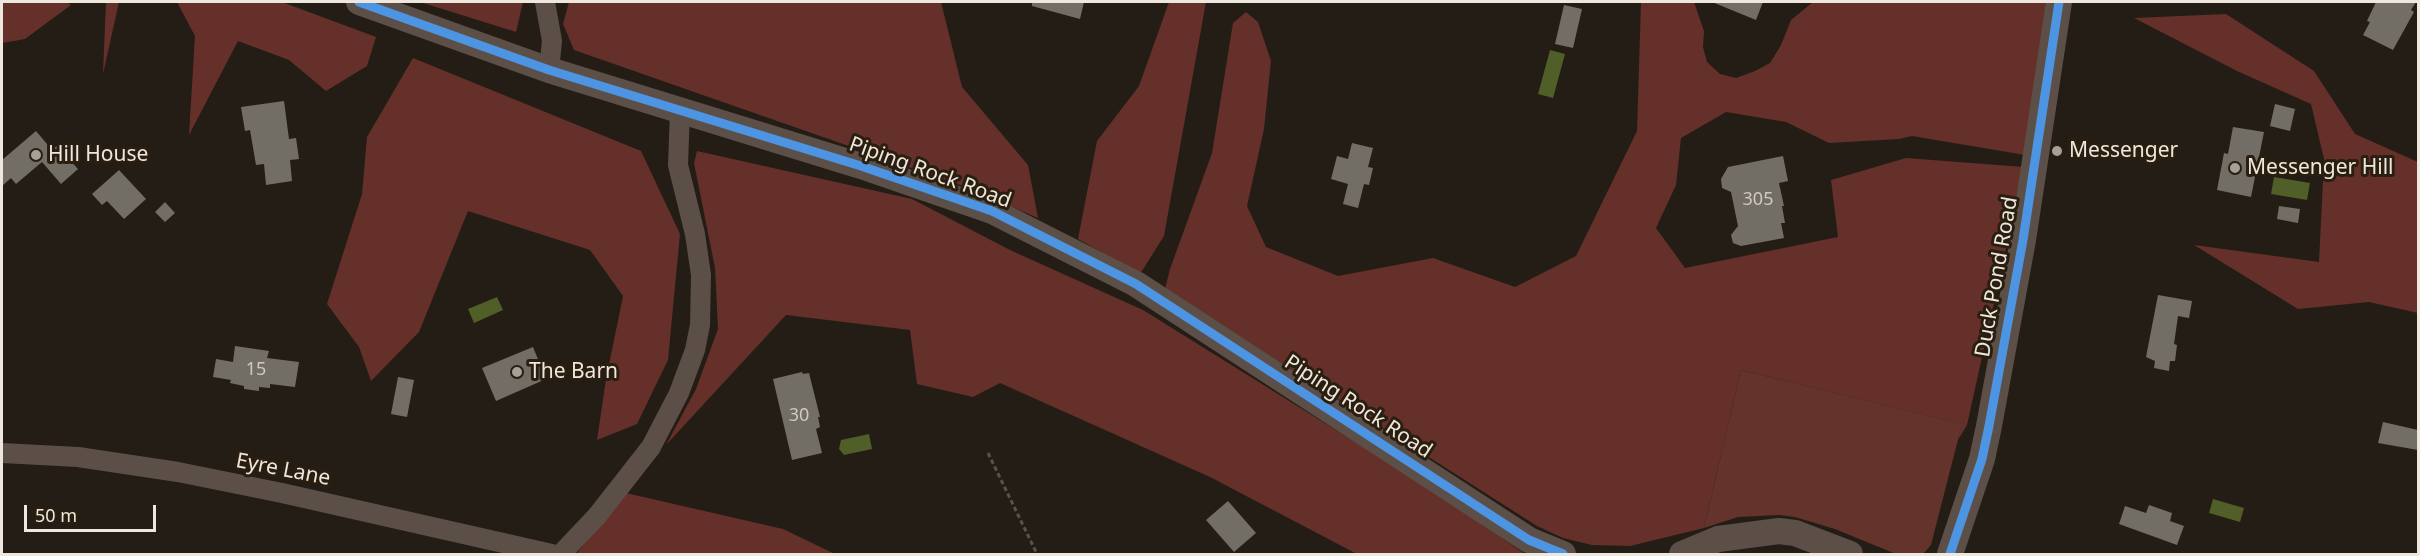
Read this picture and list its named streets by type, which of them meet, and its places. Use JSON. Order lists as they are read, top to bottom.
{
  "streets": {
    "street": ["Piping Rock Road", "Duck Pond Road", "Eyre Lane"]
  },
  "places": [
    "Messenger",
    "Hill House",
    "Messenger Hill",
    "The Barn"
  ],
  "house_numbers": ["305", "15", "30"],
  "scale_bar": "50 m"
}
